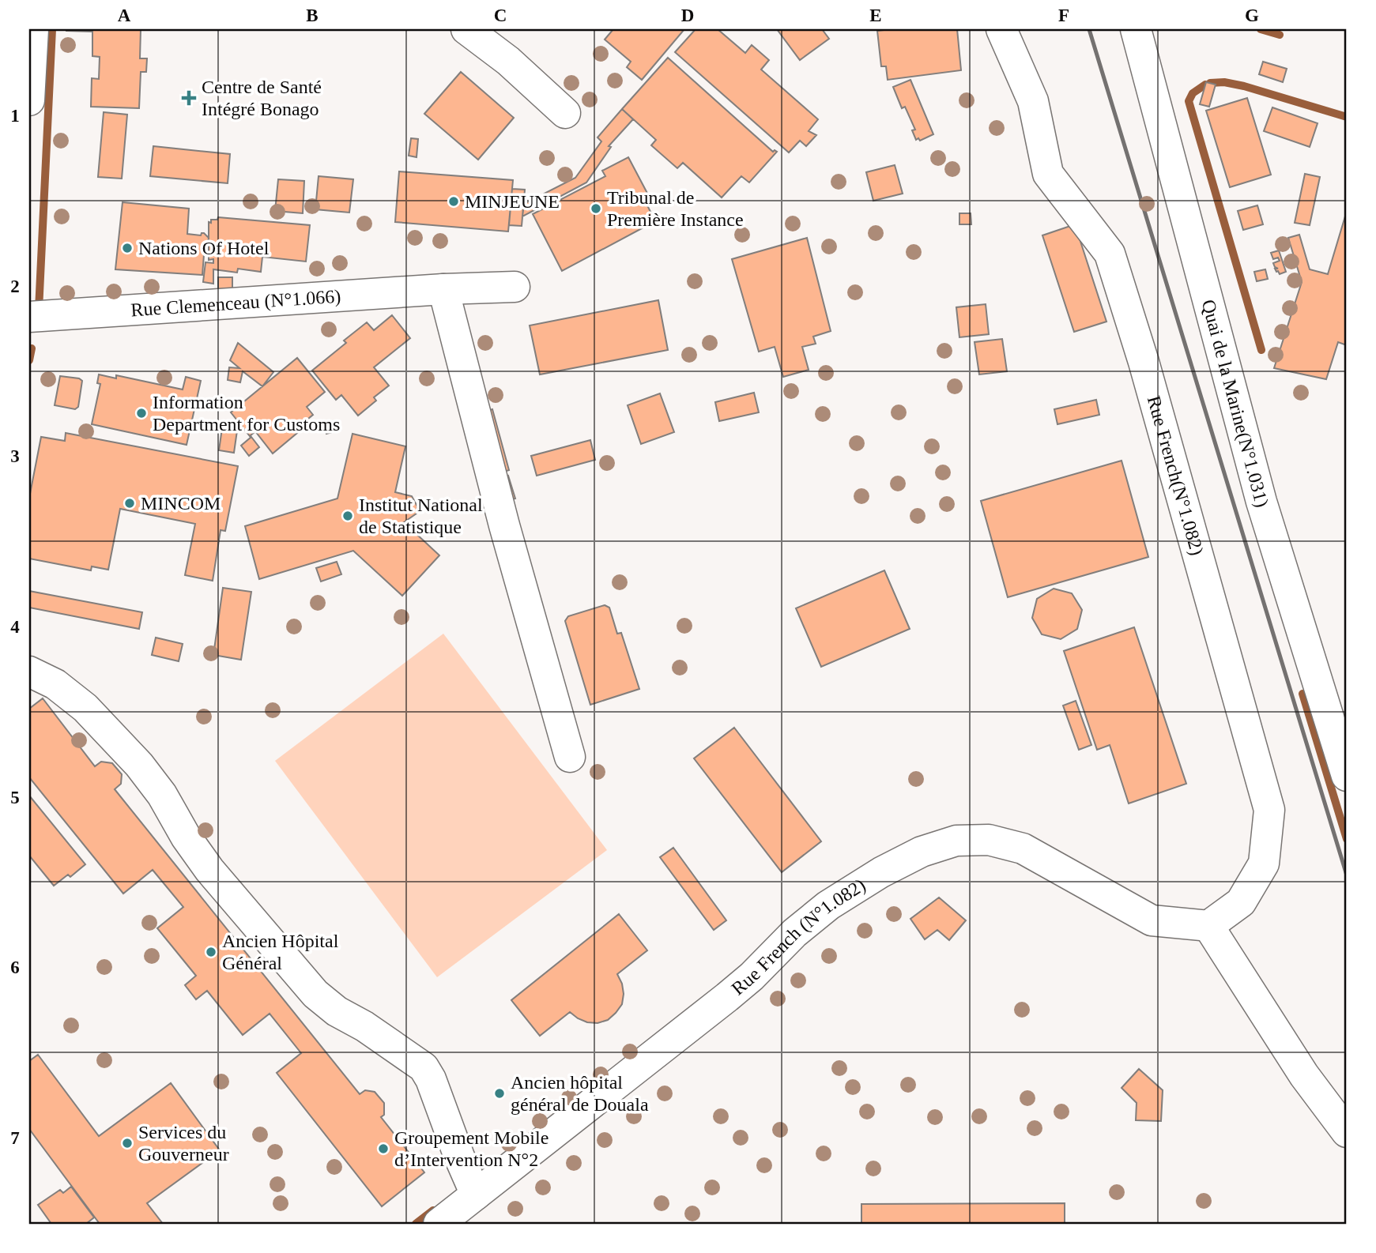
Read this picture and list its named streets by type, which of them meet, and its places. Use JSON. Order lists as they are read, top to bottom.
{
  "streets": {
    "street": [
      "Rue Clemenceau (N°1.066)",
      "Quai de la Marine(N°1.031)",
      "Rue French(N°1.082)",
      "Rue French (N°1.082)"
    ]
  },
  "crossings": [
    ["Rue French(N°1.082)", "Rue French (N°1.082)"]
  ],
  "places": {
    "health": ["Centre de Santé Intégré Bonago"],
    "other": [
      "MINJEUNE",
      "Tribunal de Première Instance",
      "Nations Of Hotel",
      "Information Department for Customs",
      "MINCOM",
      "Institut National de Statistique",
      "Ancien Hôpital Général",
      "Ancien hôpital général de Douala",
      "Services du Gouverneur",
      "Groupement Mobile d’Intervention N°2"
    ]
  },
  "grid": {
    "columns": [
      "A",
      "B",
      "C",
      "D",
      "E",
      "F",
      "G"
    ],
    "rows": [
      "1",
      "2",
      "3",
      "4",
      "5",
      "6",
      "7"
    ]
  }
}
